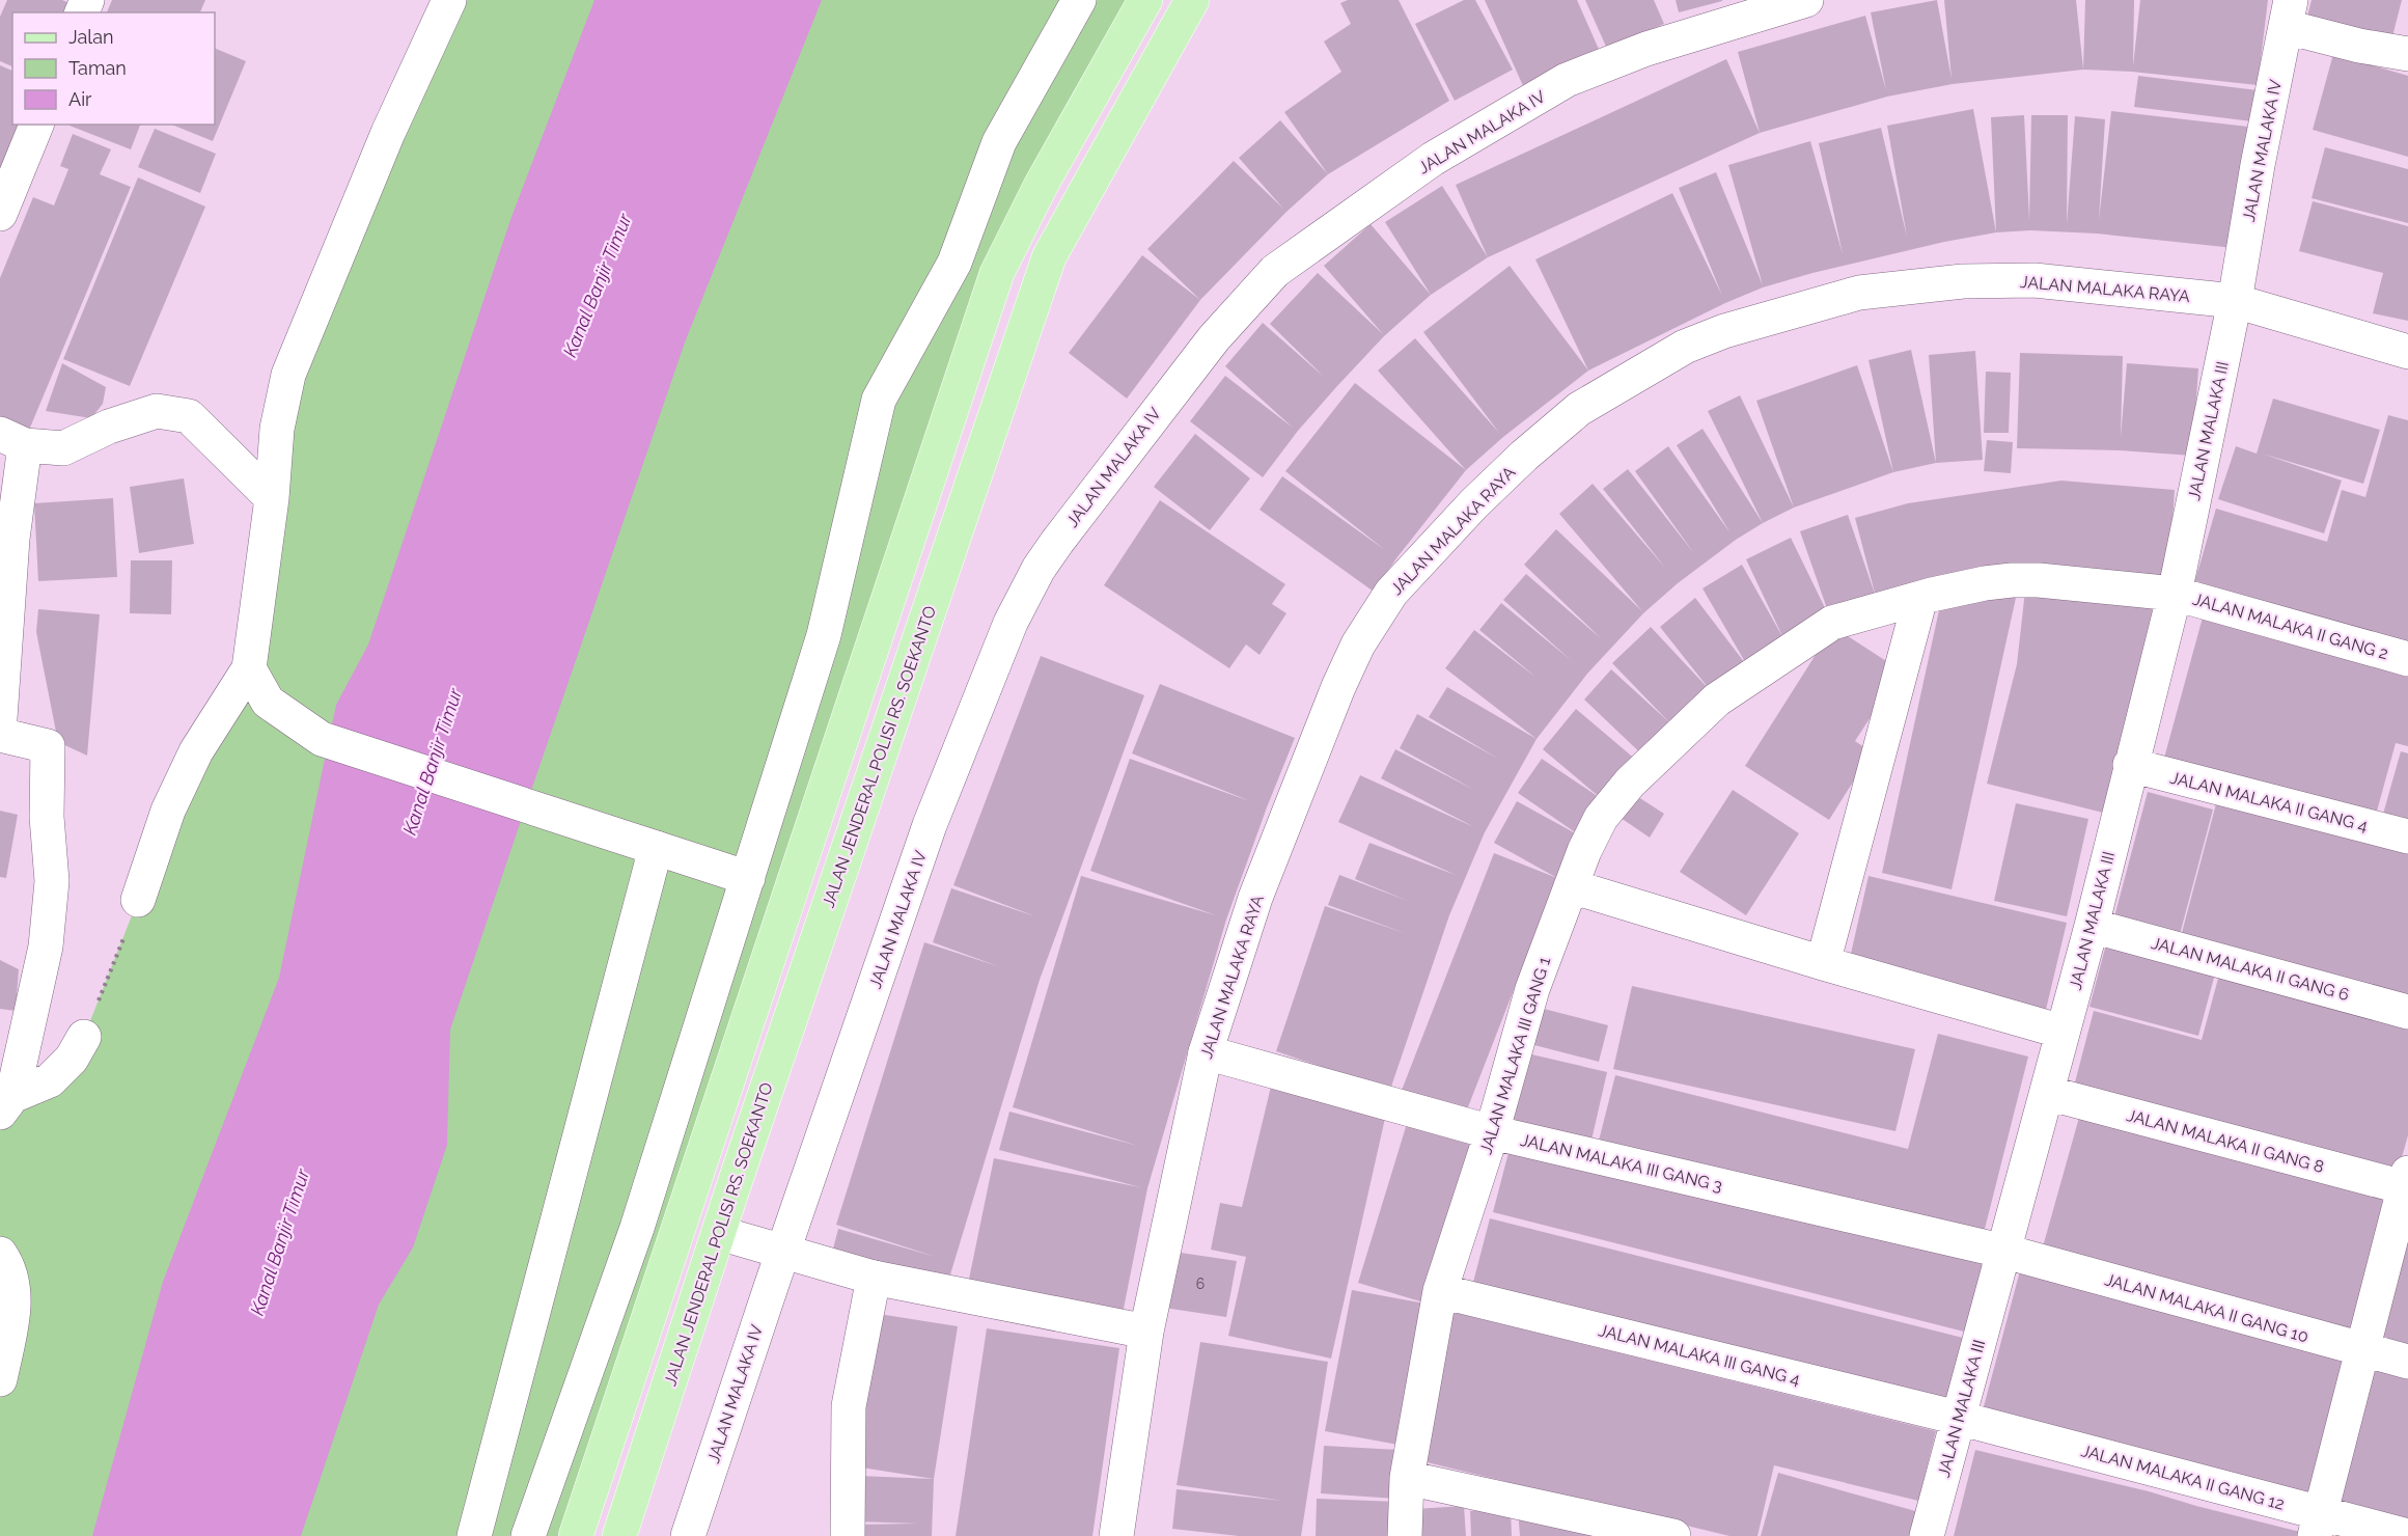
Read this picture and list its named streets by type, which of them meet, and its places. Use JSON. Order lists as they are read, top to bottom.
{
  "streets": {
    "main road": ["JALAN JENDERAL POLISI RS. SOEKANTO"],
    "street": [
      "JALAN MALAKA IV",
      "JALAN MALAKA RAYA",
      "JALAN MALAKA III",
      "JALAN MALAKA II GANG 2",
      "JALAN MALAKA II GANG 4",
      "JALAN MALAKA II GANG 6",
      "JALAN MALAKA III GANG 1",
      "JALAN MALAKA II GANG 8",
      "JALAN MALAKA III GANG 3",
      "JALAN MALAKA II GANG 10",
      "JALAN MALAKA III GANG 4",
      "JALAN MALAKA II GANG 12"
    ]
  },
  "crossings": [
    ["JALAN MALAKA IV", "JALAN MALAKA RAYA"],
    ["JALAN MALAKA IV", "JALAN MALAKA III"],
    ["JALAN MALAKA RAYA", "JALAN MALAKA III"],
    ["JALAN MALAKA RAYA", "JALAN MALAKA III GANG 3"],
    ["JALAN MALAKA III", "JALAN MALAKA II GANG 2"],
    ["JALAN MALAKA III", "JALAN MALAKA II GANG 4"],
    ["JALAN MALAKA III", "JALAN MALAKA II GANG 6"],
    ["JALAN MALAKA III", "JALAN MALAKA III GANG 1"],
    ["JALAN MALAKA III", "JALAN MALAKA II GANG 8"],
    ["JALAN MALAKA III", "JALAN MALAKA III GANG 3"],
    ["JALAN MALAKA III", "JALAN MALAKA II GANG 10"],
    ["JALAN MALAKA III", "JALAN MALAKA III GANG 4"],
    ["JALAN MALAKA III", "JALAN MALAKA II GANG 12"],
    ["JALAN MALAKA II GANG 2", "JALAN MALAKA III GANG 1"],
    ["JALAN MALAKA III GANG 1", "JALAN MALAKA III GANG 3"],
    ["JALAN MALAKA III GANG 1", "JALAN MALAKA III GANG 4"],
    ["JALAN MALAKA III GANG 3", "JALAN MALAKA II GANG 10"],
    ["JALAN MALAKA III GANG 4", "JALAN MALAKA II GANG 12"]
  ],
  "water": ["Kanal Banjir Timur"],
  "house_numbers": ["6"],
  "legend": ["Jalan", "Taman", "Air"]
}
